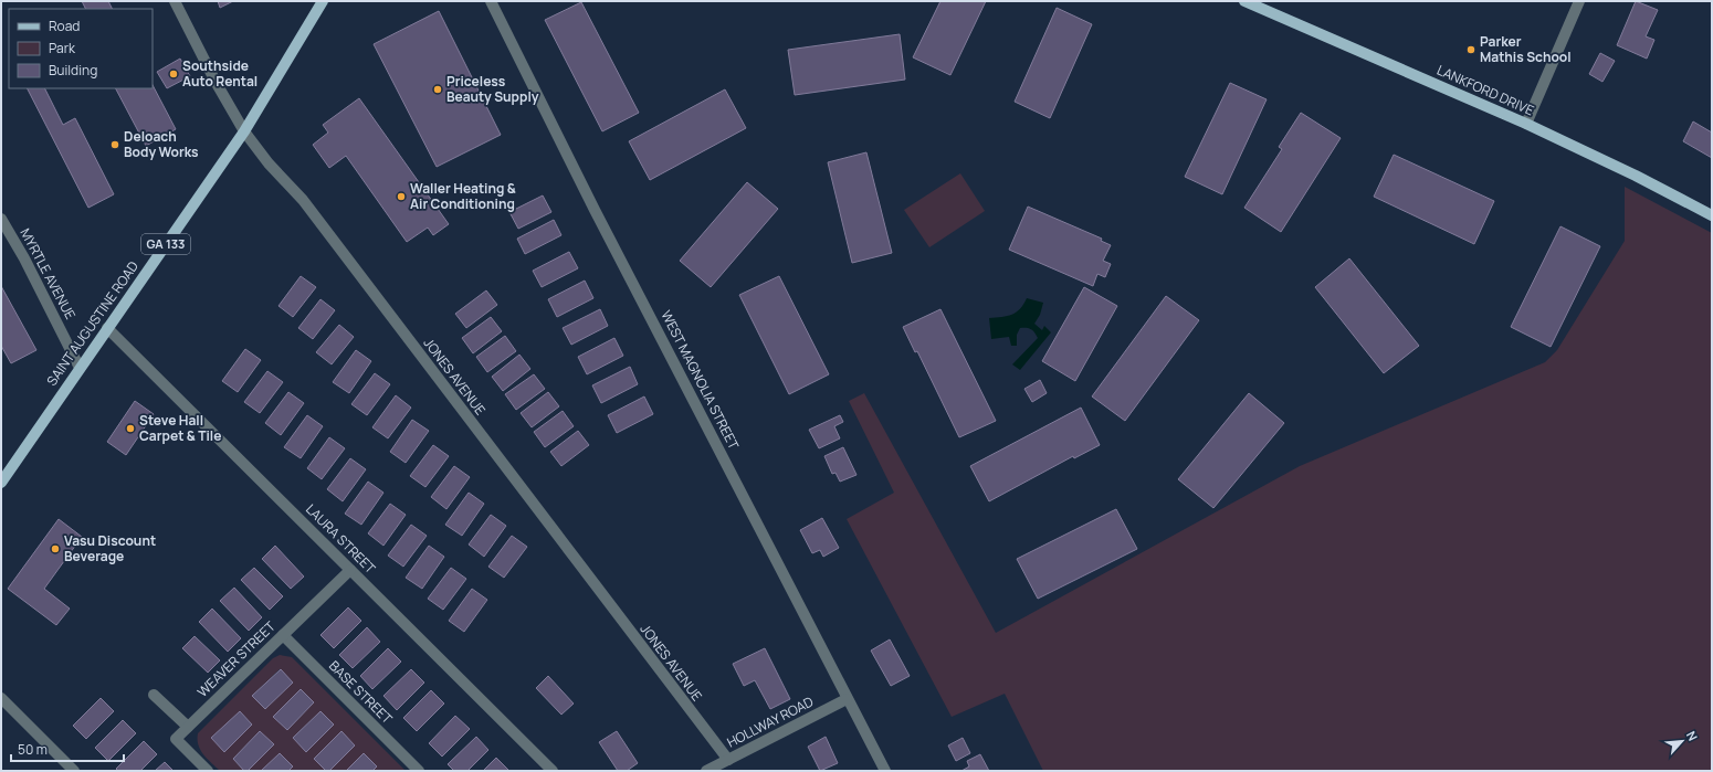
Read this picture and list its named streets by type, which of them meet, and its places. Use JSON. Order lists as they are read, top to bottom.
{
  "streets": {
    "main road": ["LANKFORD DRIVE", "GA 133", "SAINT AUGUSTINE ROAD"],
    "street": [
      "MYRTLE AVENUE",
      "JONES AVENUE",
      "WEST MAGNOLIA STREET",
      "LAURA STREET",
      "WEAVER STREET",
      "BASE STREET",
      "HOLLWAY ROAD"
    ]
  },
  "crossings": [
    ["MYRTLE AVENUE", "SAINT AUGUSTINE ROAD"],
    ["SAINT AUGUSTINE ROAD", "JONES AVENUE"],
    ["SAINT AUGUSTINE ROAD", "LAURA STREET"],
    ["JONES AVENUE", "HOLLWAY ROAD"],
    ["WEST MAGNOLIA STREET", "HOLLWAY ROAD"],
    ["LAURA STREET", "WEAVER STREET"],
    ["WEAVER STREET", "BASE STREET"]
  ],
  "places": [
    "Parker Mathis School",
    "Southside Auto Rental",
    "Priceless Beauty Supply",
    "Deloach Body Works",
    "Waller Heating & Air Conditioning",
    "Steve Hall Carpet & Tile",
    "Vasu Discount Beverage"
  ],
  "legend": ["Road", "Park", "Building"],
  "scale_bar": "50 m",
  "north": "top right"
}
